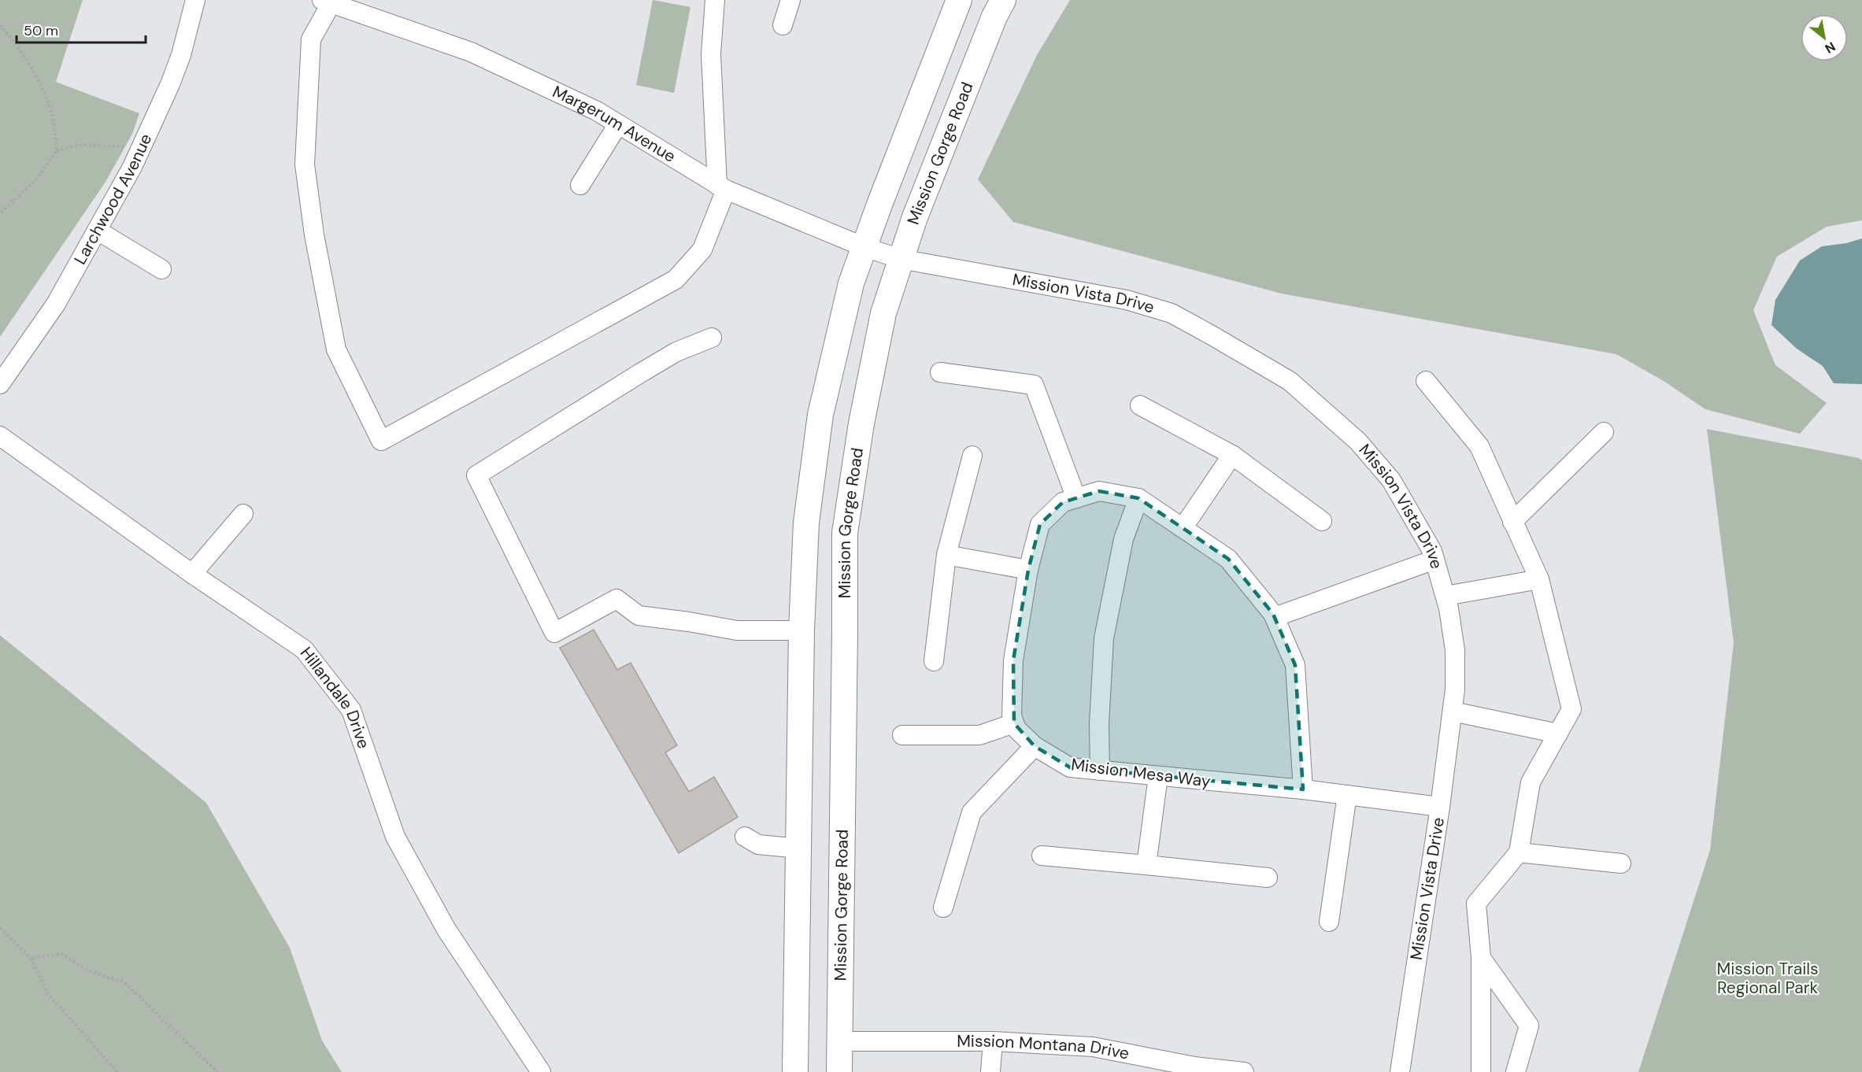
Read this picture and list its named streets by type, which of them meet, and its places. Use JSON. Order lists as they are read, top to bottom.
{
  "streets": {
    "main road": ["Mission Gorge Road"],
    "street": [
      "Margerum Avenue",
      "Larchwood Avenue",
      "Mission Vista Drive",
      "Hillandale Drive",
      "Mission Mesa Way",
      "Mission Montana Drive"
    ]
  },
  "crossings": [
    ["Margerum Avenue", "Mission Gorge Road"],
    ["Margerum Avenue", "Mission Vista Drive"],
    ["Mission Gorge Road", "Mission Vista Drive"],
    ["Mission Gorge Road", "Mission Montana Drive"],
    ["Mission Vista Drive", "Mission Mesa Way"]
  ],
  "parks": ["Mission Trails Regional Park"],
  "scale_bar": "50 m",
  "north": "bottom right"
}
